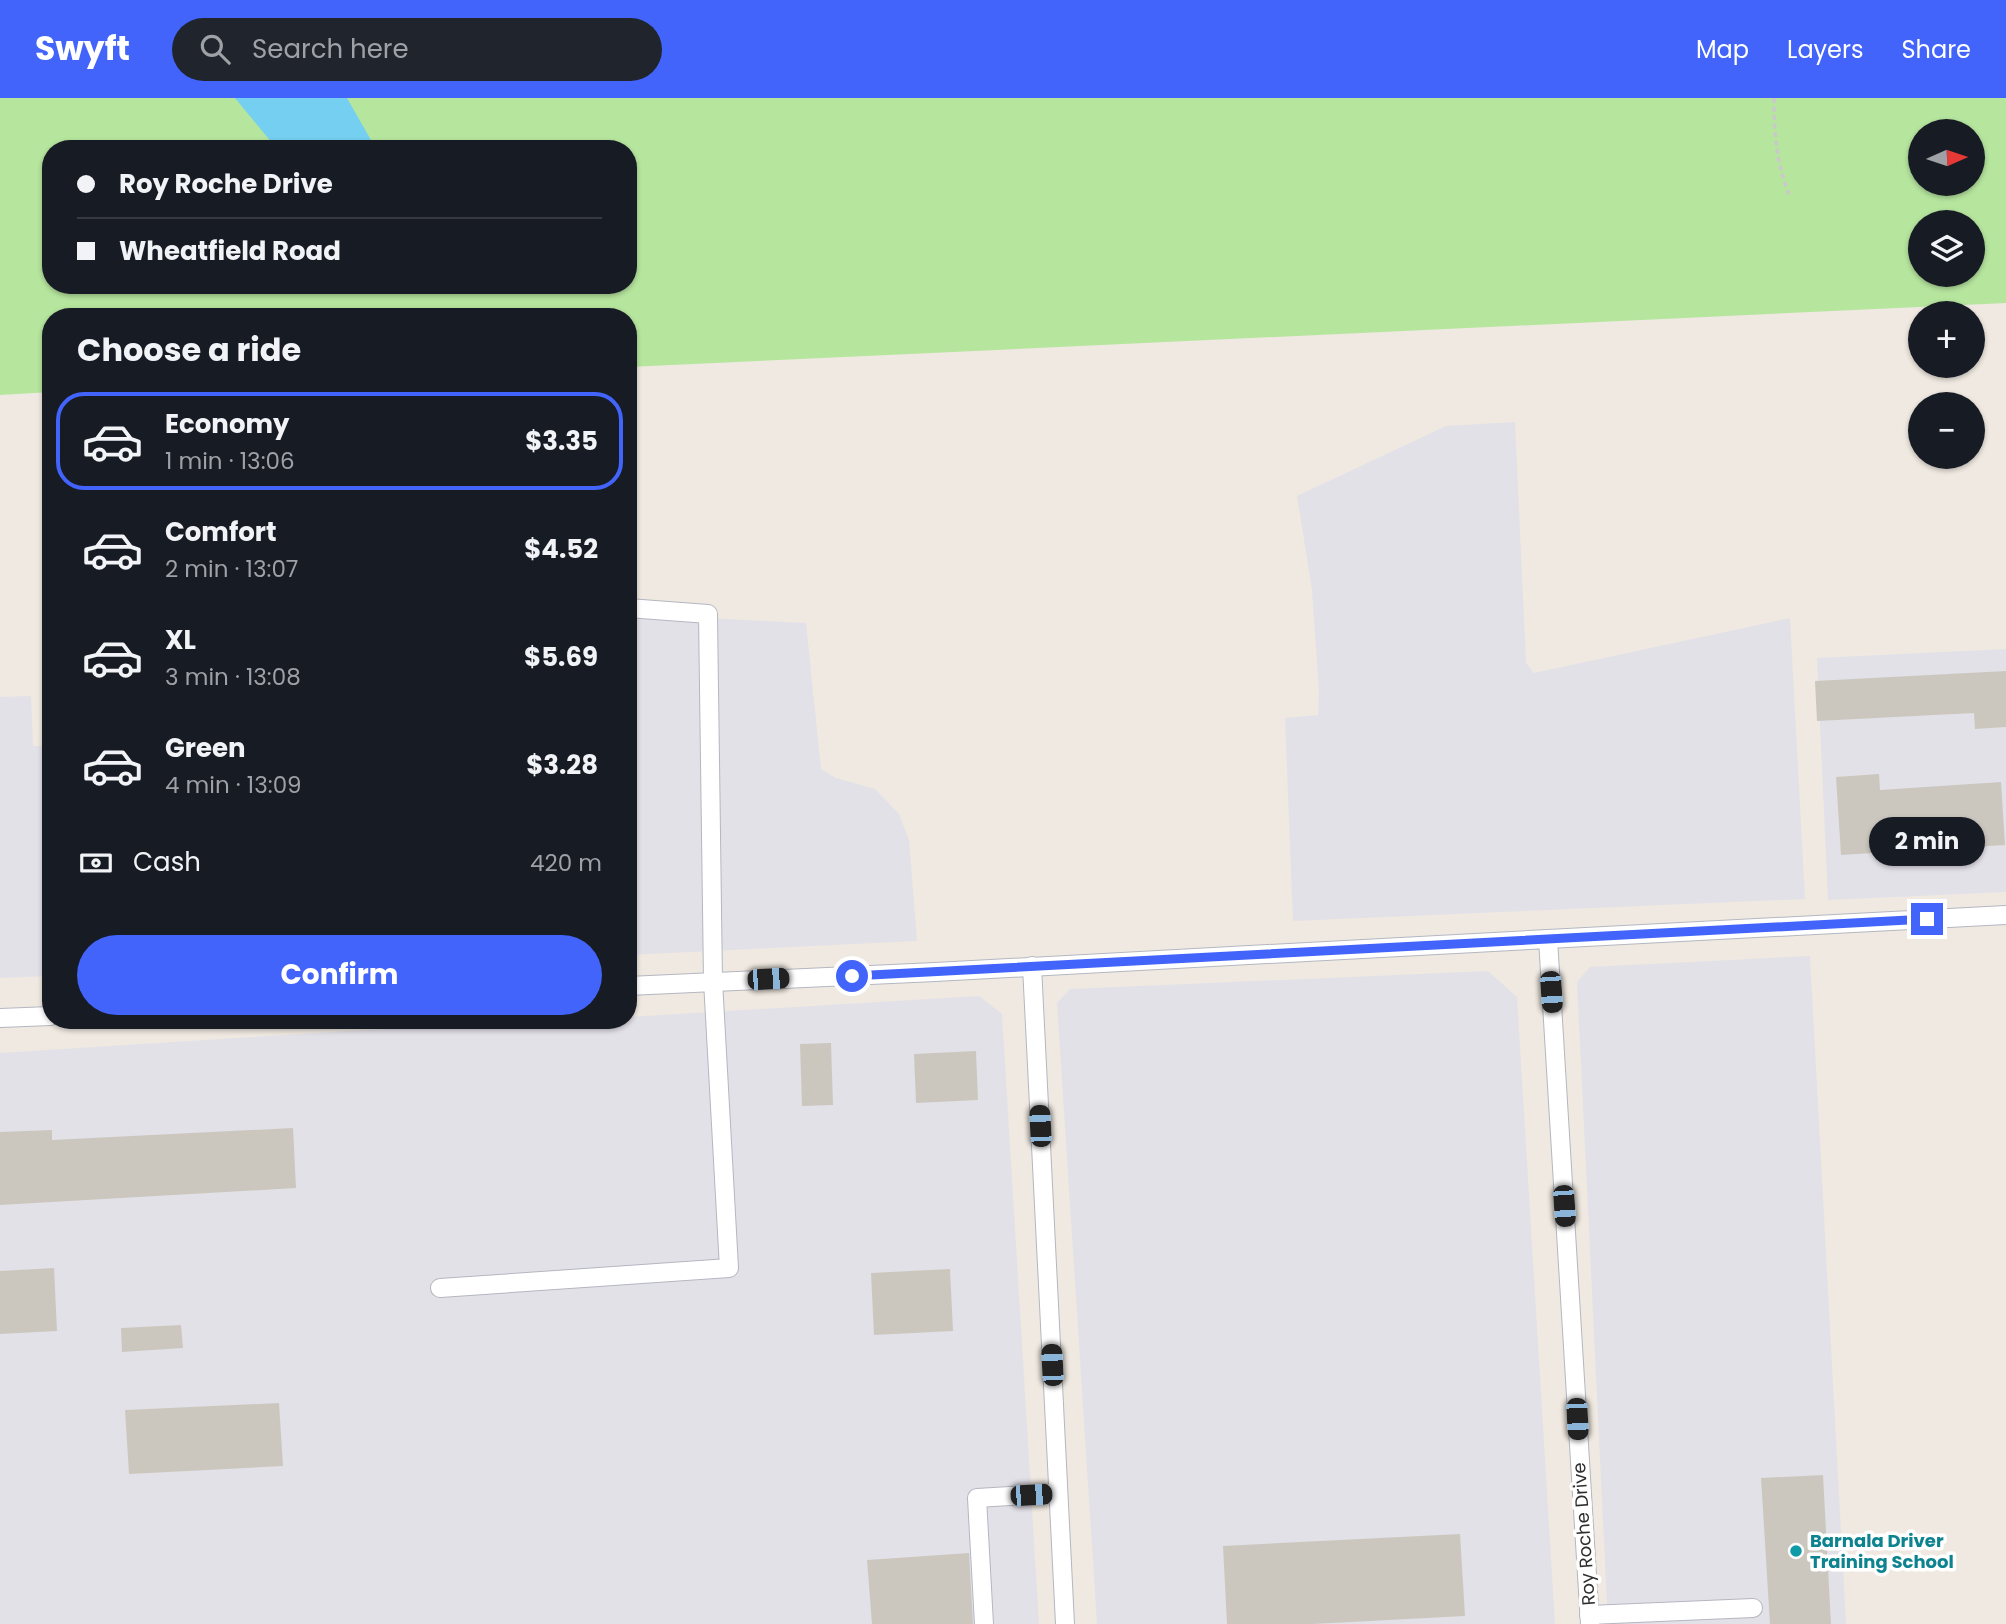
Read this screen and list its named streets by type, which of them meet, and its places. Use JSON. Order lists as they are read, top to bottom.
{
  "streets": {
    "street": ["Roy Roche Drive"]
  },
  "places": ["Barnala Driver Training School"],
  "north": "right",
  "page": {
    "header": "Swyft",
    "search": "Search here",
    "nav": ["Map", "Layers", "Share"],
    "map_buttons": ["+", "−"],
    "banner": ["Roy Roche Drive", "Wheatfield Road"],
    "heading": "Choose a ride",
    "list": [
      {
        "name": "Economy",
        "note": "1 min · 13:06",
        "value": "$3.35"
      },
      {
        "name": "Comfort",
        "note": "2 min · 13:07",
        "value": "$4.52"
      },
      {
        "name": "XL",
        "note": "3 min · 13:08",
        "value": "$5.69"
      },
      {
        "name": "Green",
        "note": "4 min · 13:09",
        "value": "$3.28"
      }
    ],
    "bubble": "2 min",
    "pay": ["Cash", "420 m"],
    "buttons": "Confirm"
  }
}
